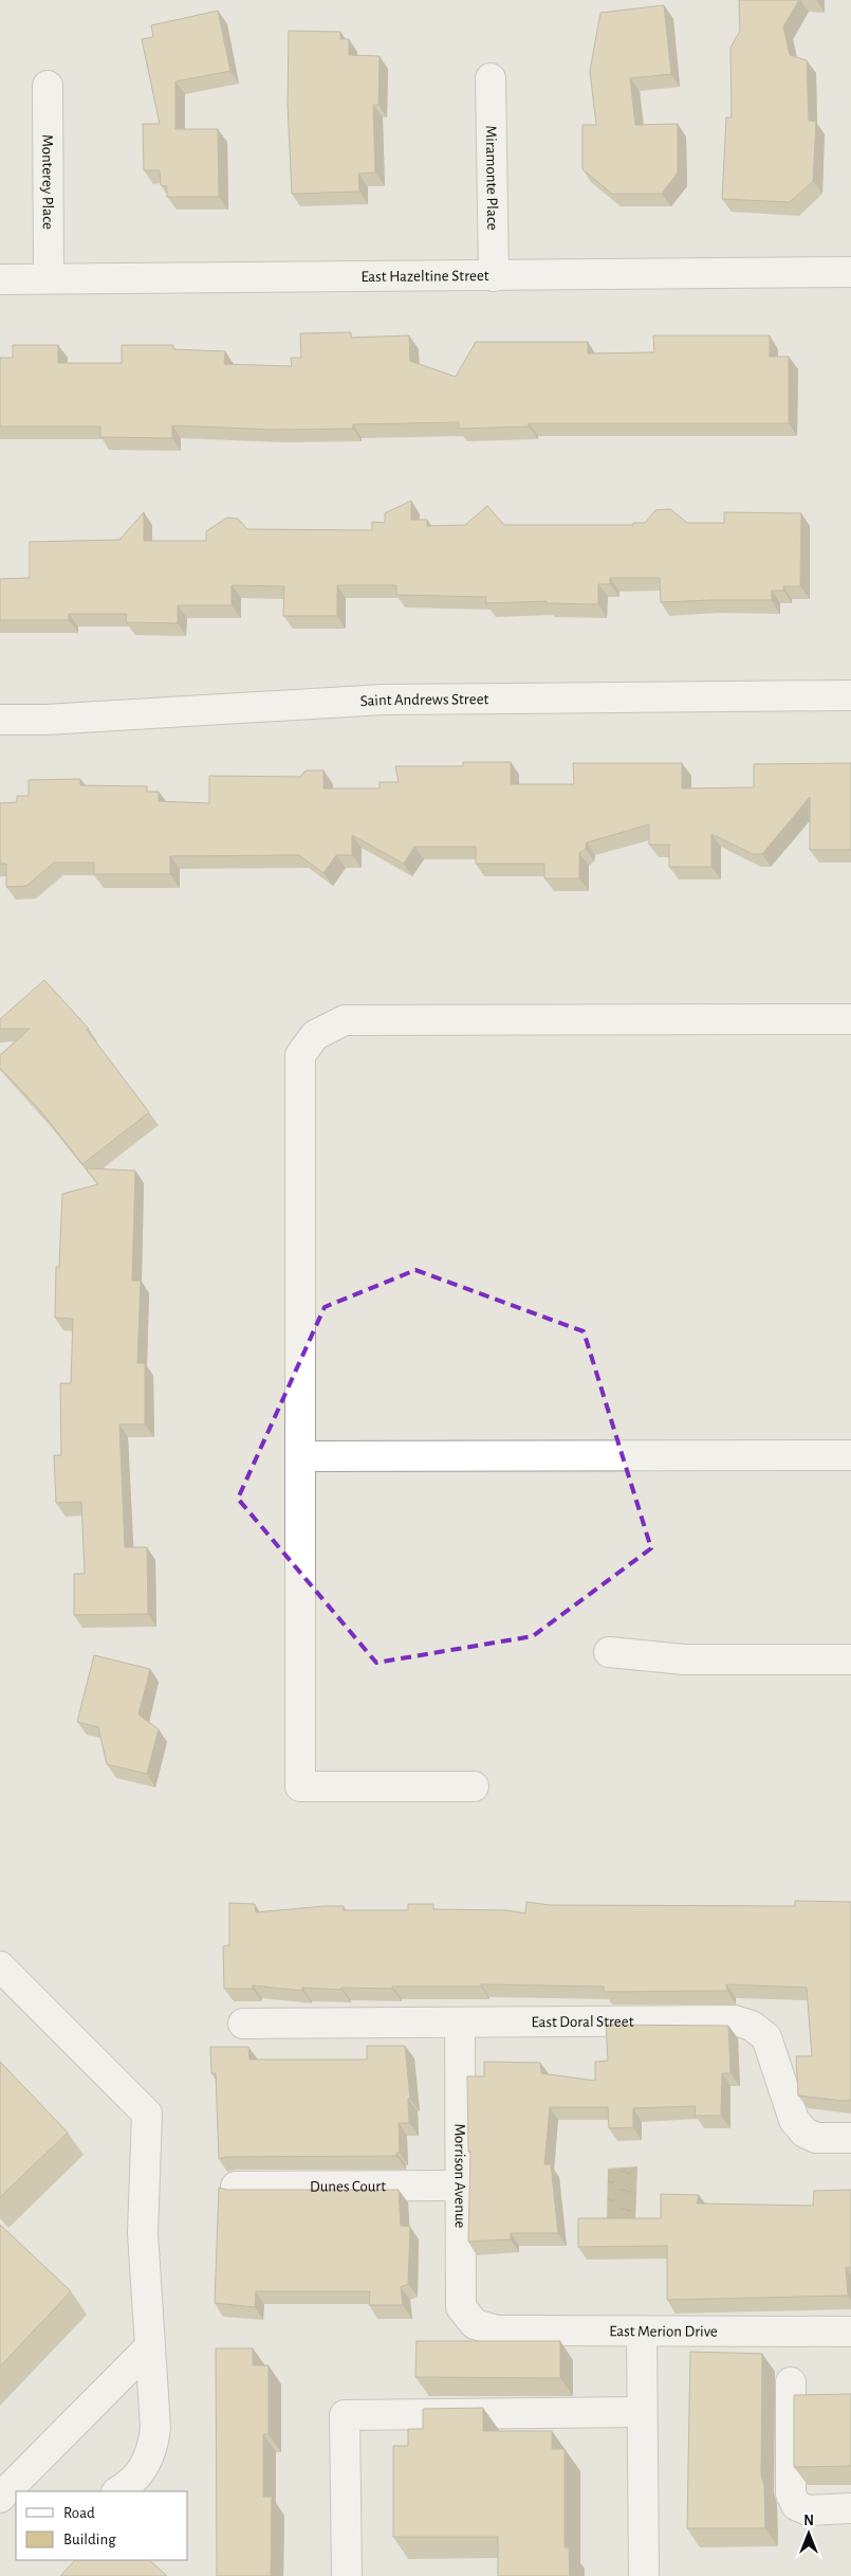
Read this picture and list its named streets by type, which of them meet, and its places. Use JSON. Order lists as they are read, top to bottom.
{
  "streets": {
    "street": [
      "Miramonte Place",
      "Monterey Place",
      "East Hazeltine Street",
      "Saint Andrews Street",
      "East Doral Street",
      "Morrison Avenue",
      "Dunes Court",
      "East Merion Drive"
    ]
  },
  "crossings": [
    ["Miramonte Place", "East Hazeltine Street"],
    ["Monterey Place", "East Hazeltine Street"],
    ["East Doral Street", "Morrison Avenue"],
    ["Morrison Avenue", "Dunes Court"],
    ["Morrison Avenue", "East Merion Drive"]
  ],
  "legend": ["Road", "Building"],
  "north": "top"
}
